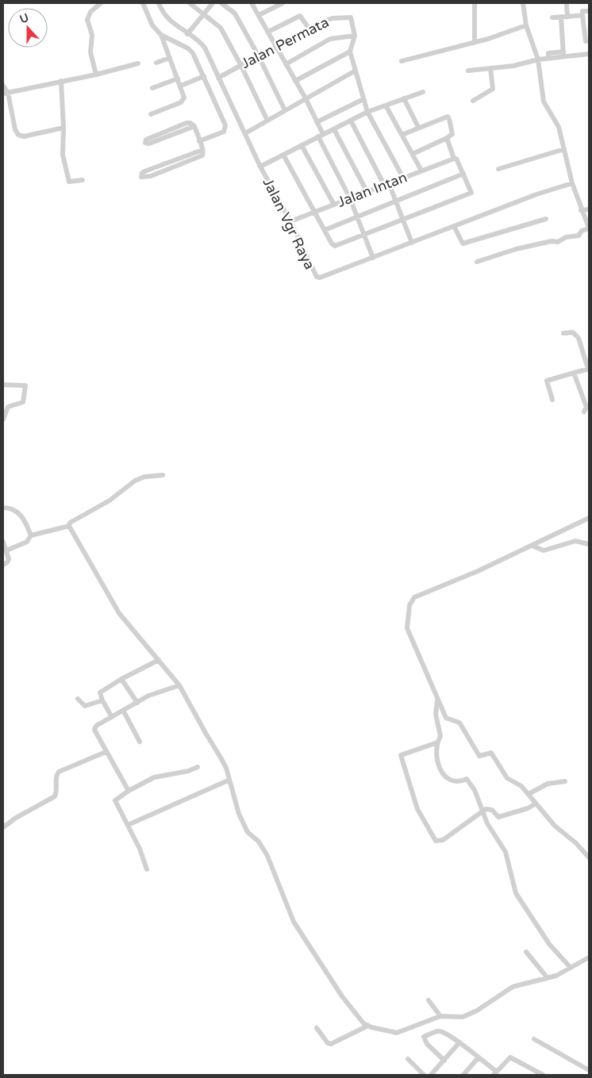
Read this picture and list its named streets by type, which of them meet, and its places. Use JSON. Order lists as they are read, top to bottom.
{
  "streets": {
    "street": ["Jalan Permata", "Jalan Intan", "Jalan Vgr Raya"]
  },
  "crossings": [
    ["Jalan Permata", "Jalan Vgr Raya"],
    ["Jalan Intan", "Jalan Vgr Raya"]
  ],
  "north": "top"
}
